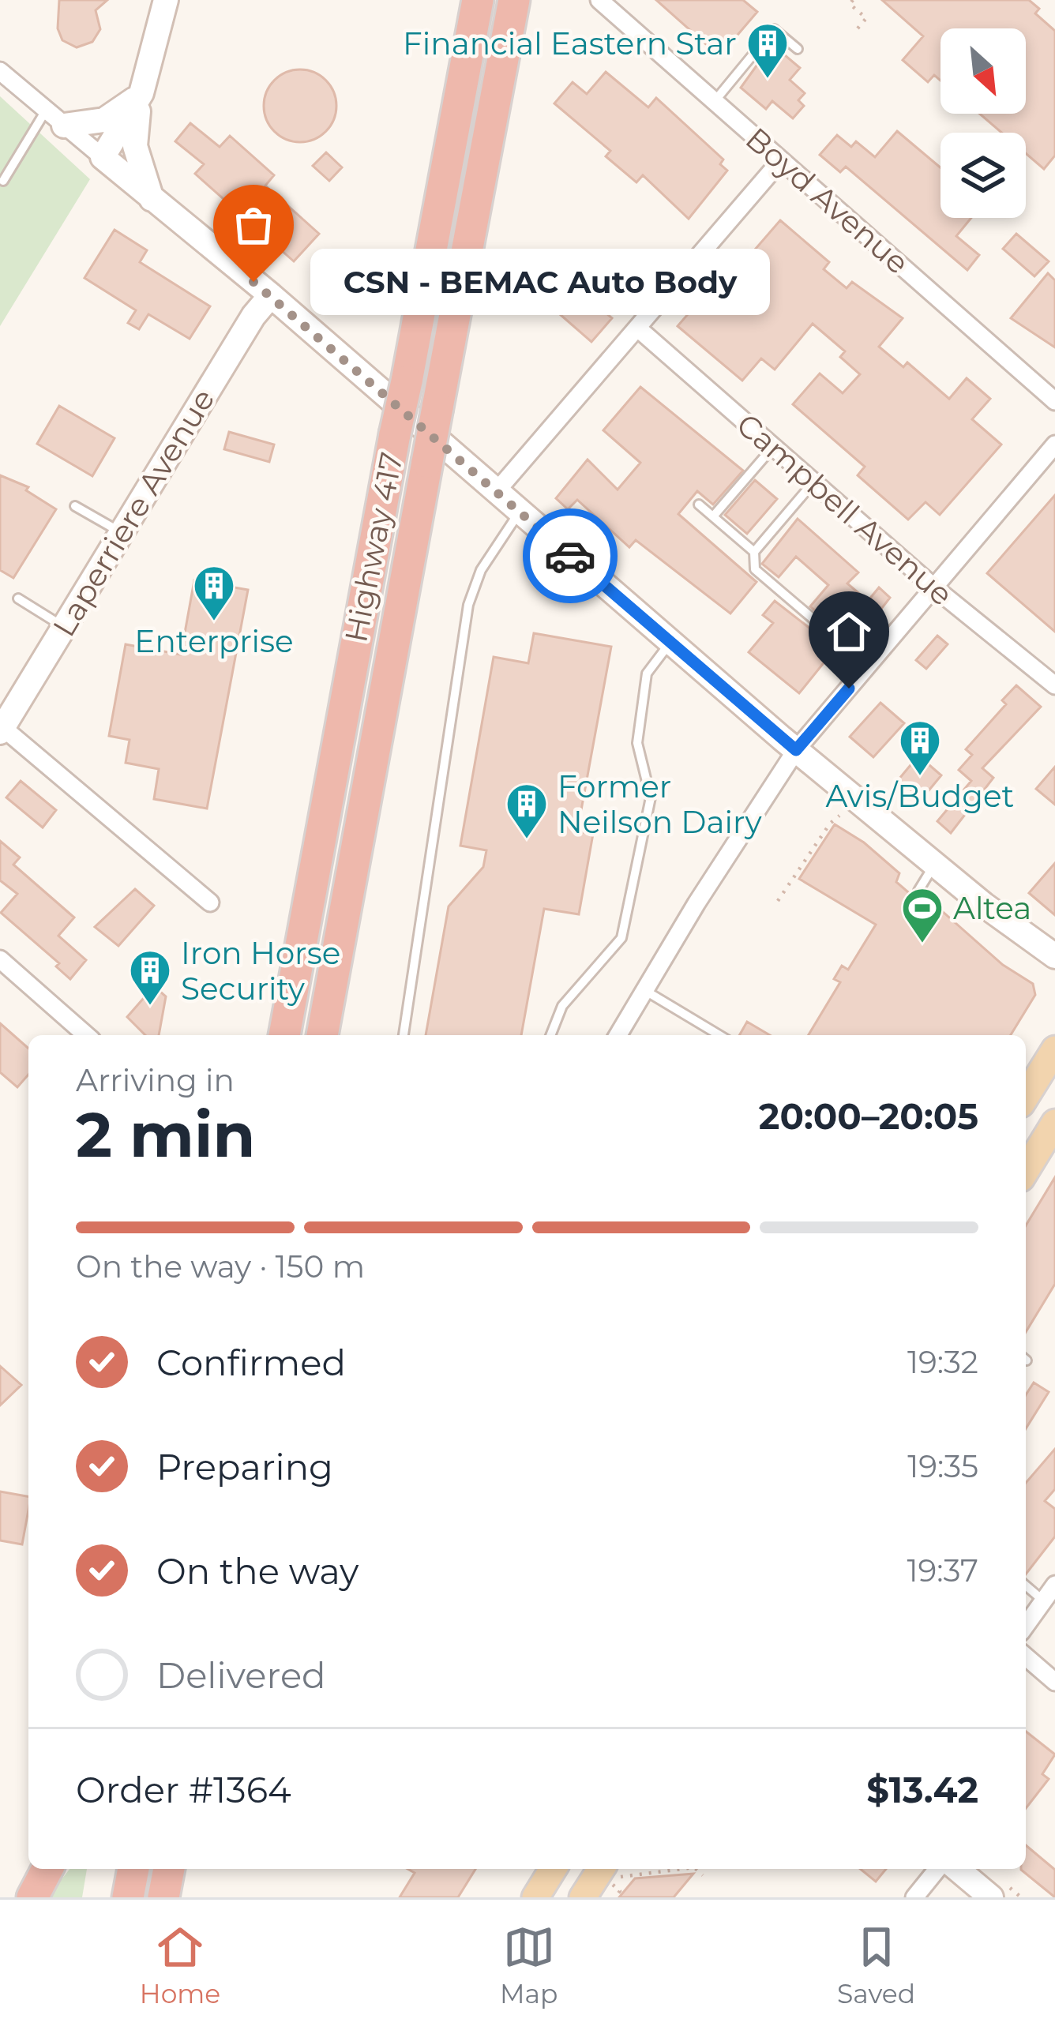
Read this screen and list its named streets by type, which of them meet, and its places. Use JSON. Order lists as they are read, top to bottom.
{
  "streets": {
    "highway": ["Highway 417"],
    "street": ["Boyd Avenue", "Campbell Avenue", "Laperriere Avenue"]
  },
  "places": {
    "building": [
      "Financial Eastern Star",
      "Enterprise",
      "Avis/Budget",
      "Former Neilson Dairy",
      "Iron Horse Security"
    ],
    "other": ["CSN - BEMAC Auto Body"],
    "sports": ["Altea"]
  },
  "north": "bottom right",
  "page": {
    "bubble": "CSN - BEMAC Auto Body",
    "heading": ["2 min", "Arriving in", "20:00–20:05"],
    "panel": ["Order #1364", "$13.42"],
    "bar": "On the way · 150 m",
    "list": [
      ["Confirmed", "19:32"],
      ["Preparing", "19:35"],
      ["On the way", "19:37"],
      "Delivered"
    ],
    "tabs": ["Home", "Map", "Saved"]
  }
}
